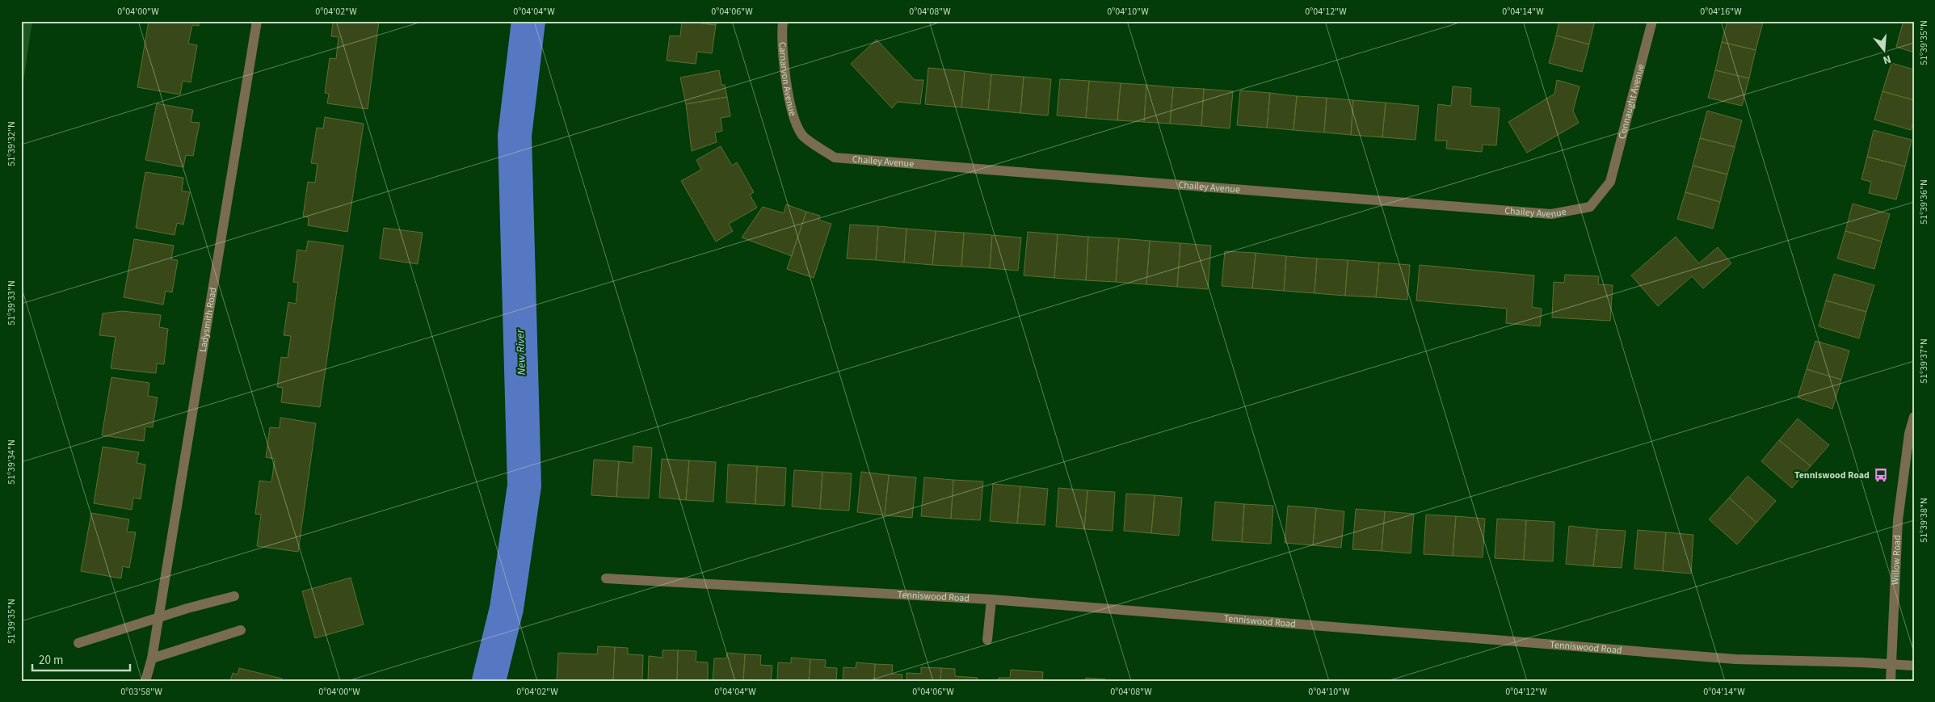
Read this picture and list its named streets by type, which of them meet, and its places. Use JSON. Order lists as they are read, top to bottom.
{
  "streets": {
    "street": [
      "Carnarvon Avenue",
      "Connaught Avenue",
      "Chailey Avenue",
      "Ladysmith Road",
      "Willow Road",
      "Tenniswood Road"
    ]
  },
  "crossings": [
    ["Carnarvon Avenue", "Chailey Avenue"],
    ["Connaught Avenue", "Chailey Avenue"],
    ["Willow Road", "Tenniswood Road"]
  ],
  "water": ["New River"],
  "places": {
    "bus stop": ["Tenniswood Road"]
  },
  "scale_bar": "20 m",
  "north": "bottom",
  "coordinates": [
    "0°04'00\"W",
    "0°04'02\"W",
    "0°04'04\"W",
    "0°04'06\"W",
    "0°04'08\"W",
    "0°04'10\"W",
    "0°04'12\"W",
    "0°04'14\"W",
    "0°04'16\"W",
    "51°39'35\"N",
    "51°39'32\"N",
    "51°39'36\"N",
    "51°39'33\"N",
    "51°39'37\"N",
    "51°39'34\"N",
    "51°39'38\"N",
    "0°03'58\"W"
  ]
}
